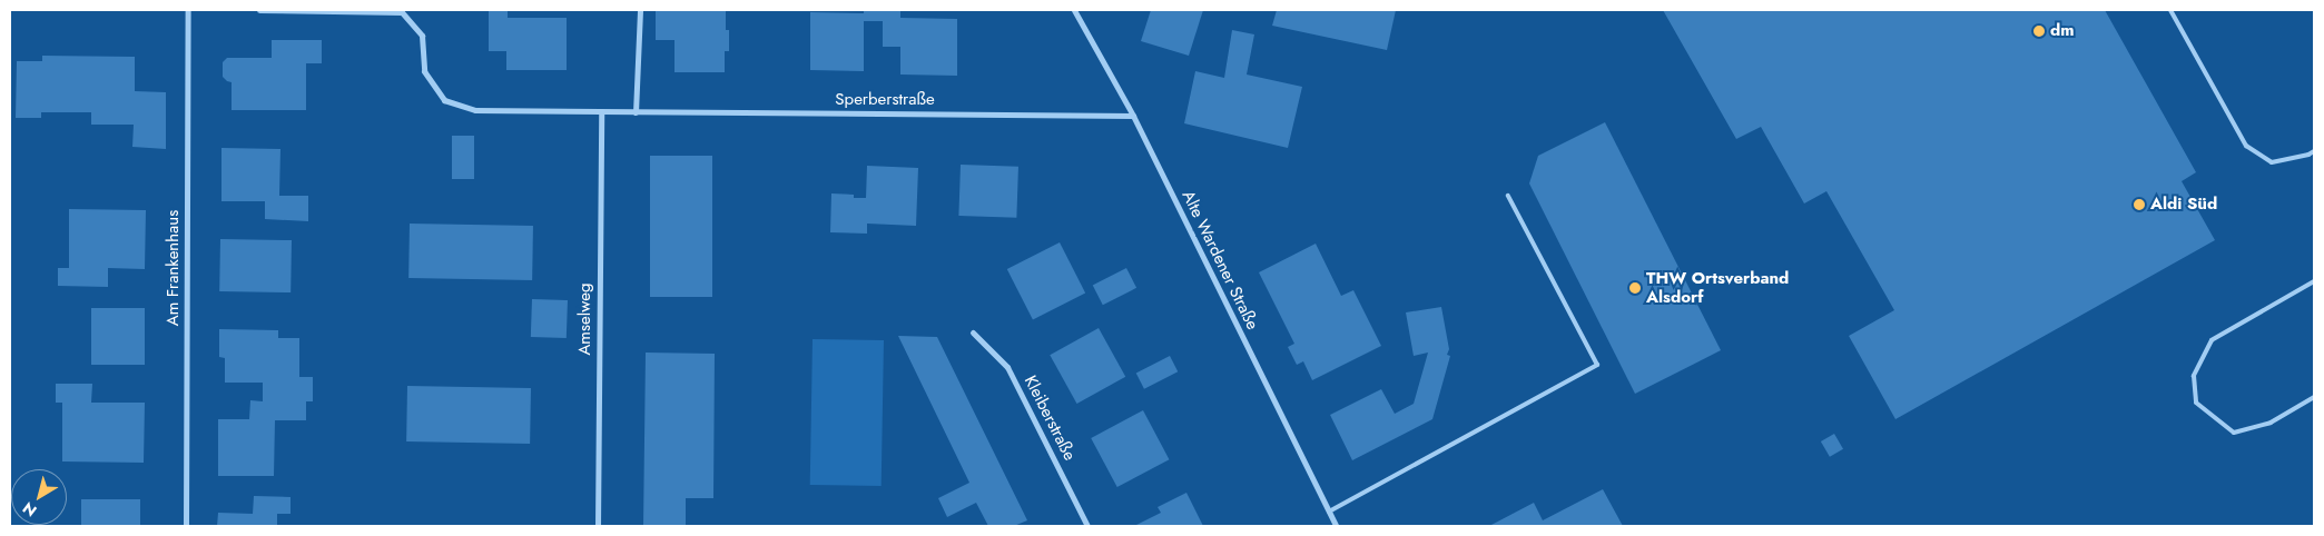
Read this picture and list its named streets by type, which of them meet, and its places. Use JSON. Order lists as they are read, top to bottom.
{
  "streets": {
    "street": [
      "Sperberstraße",
      "Alte Wardener Straße",
      "Am Frankenhaus",
      "Amselweg",
      "Kleiberstraße"
    ]
  },
  "crossings": [
    ["Sperberstraße", "Alte Wardener Straße"],
    ["Sperberstraße", "Amselweg"]
  ],
  "places": ["dm", "Aldi Süd", "THW Ortsverband Alsdorf"],
  "north": "bottom left"
}
